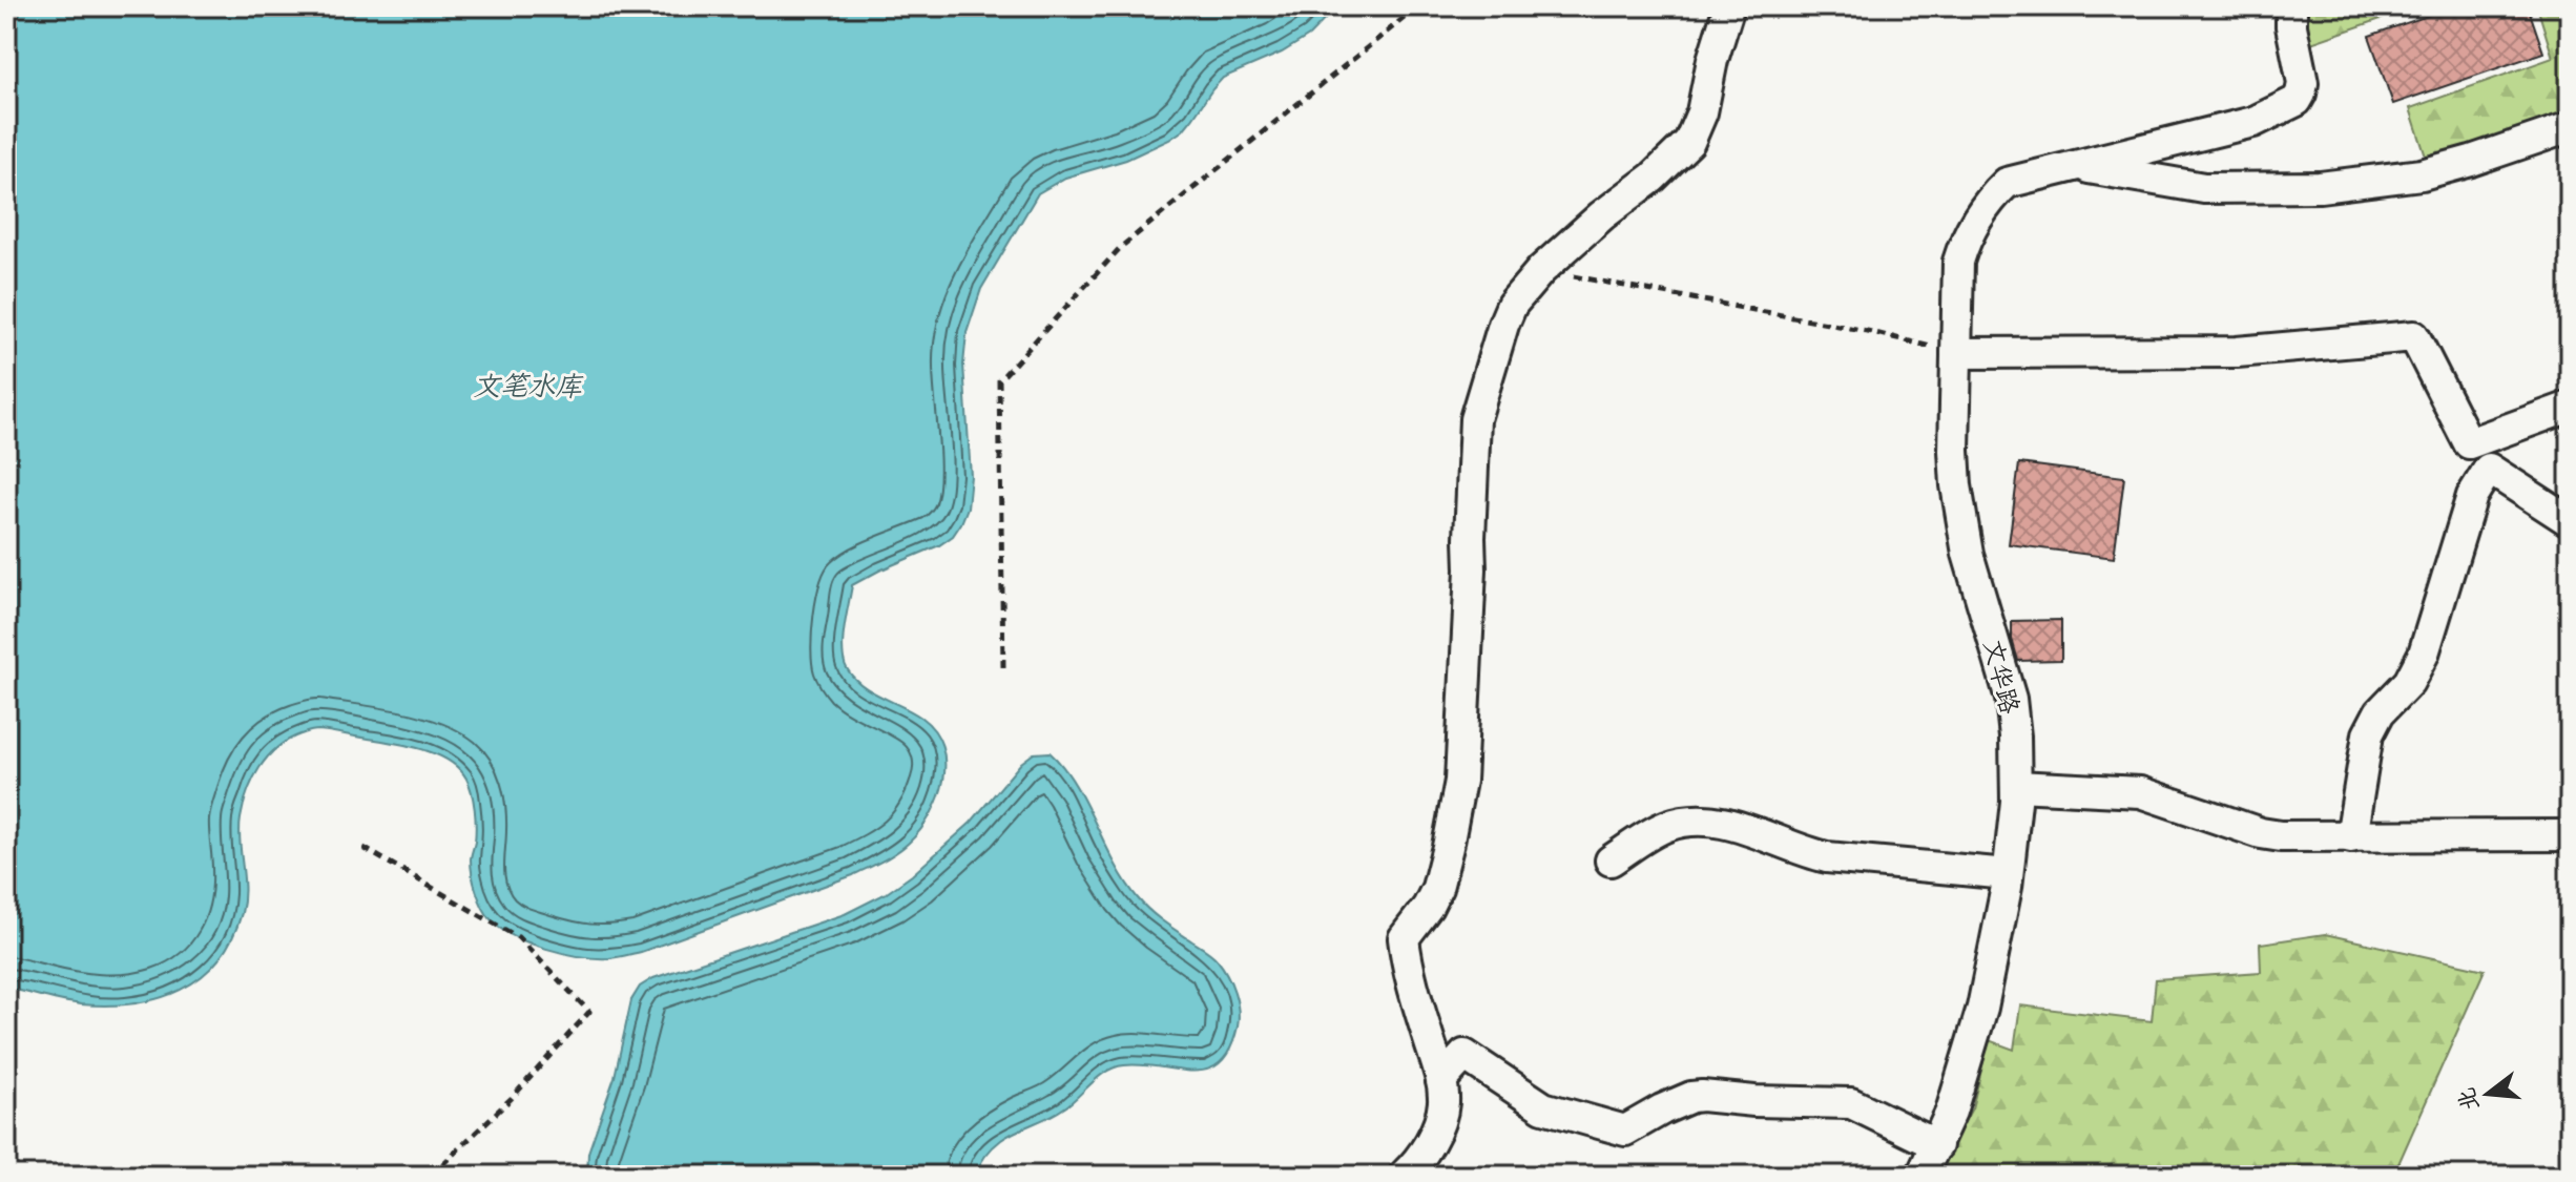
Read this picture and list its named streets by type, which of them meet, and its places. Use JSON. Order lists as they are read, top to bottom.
{
  "streets": {
    "street": ["文华路"]
  },
  "water": ["文笔水库"],
  "north": "left"
}
